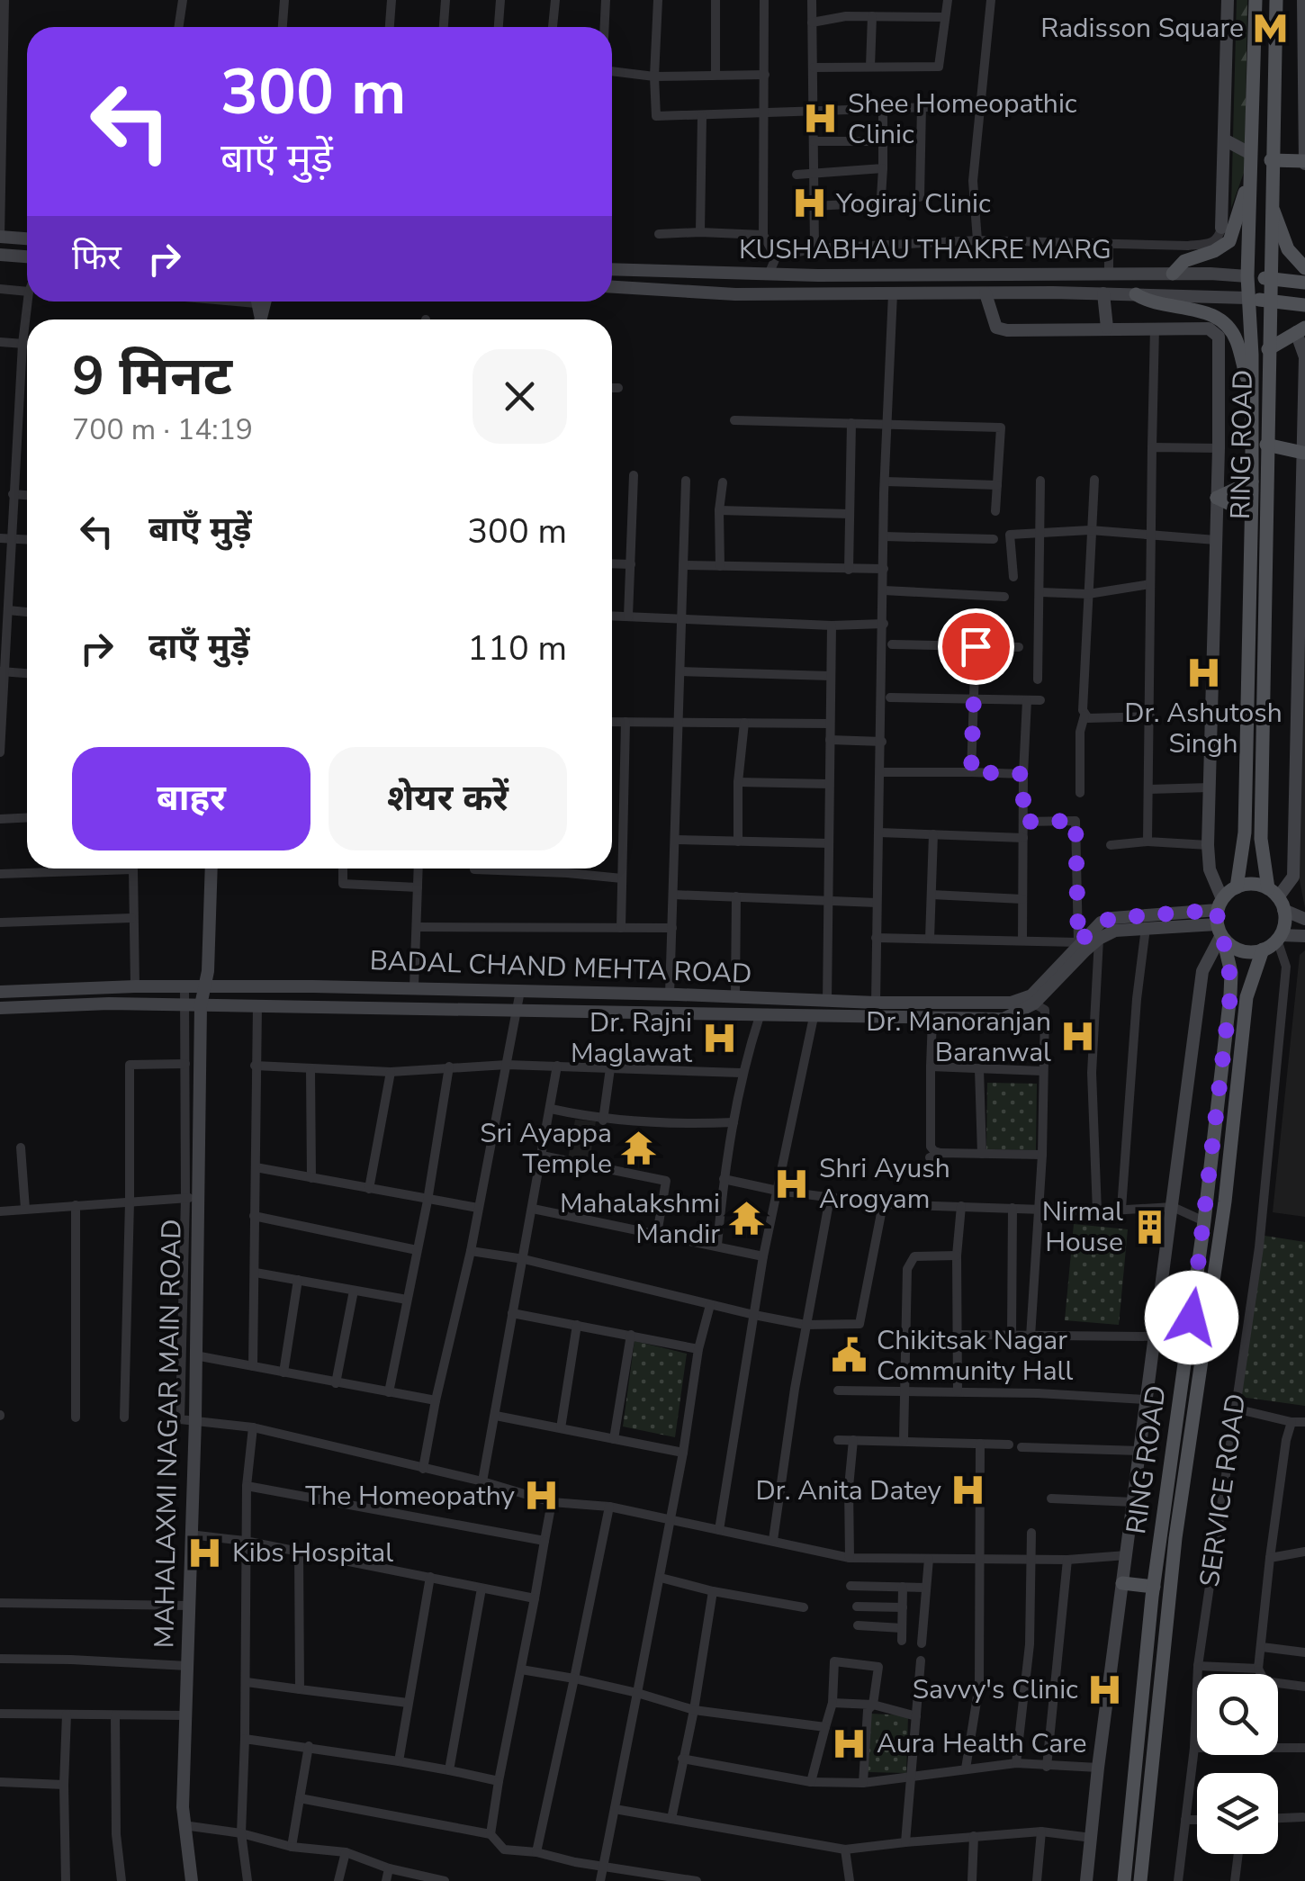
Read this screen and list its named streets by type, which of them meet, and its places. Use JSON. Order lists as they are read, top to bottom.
{
  "streets": {
    "main road": ["RING ROAD"],
    "street": [
      "KUSHABHAU THAKRE MARG",
      "BADAL CHAND MEHTA ROAD",
      "MAHALAXMI NAGAR MAIN ROAD",
      "SERVICE ROAD"
    ]
  },
  "crossings": [
    ["KUSHABHAU THAKRE MARG", "RING ROAD"],
    ["RING ROAD", "BADAL CHAND MEHTA ROAD"],
    ["RING ROAD", "SERVICE ROAD"],
    ["BADAL CHAND MEHTA ROAD", "MAHALAXMI NAGAR MAIN ROAD"],
    ["BADAL CHAND MEHTA ROAD", "SERVICE ROAD"]
  ],
  "places": {
    "metro station": ["Radisson Square"],
    "hospital": [
      "Shee Homeopathic Clinic",
      "Yogiraj Clinic",
      "Dr. Ashutosh Singh",
      "Dr. Manoranjan Baranwal",
      "Dr. Rajni Maglawat",
      "Shri Ayush Arogyam",
      "Dr. Anita Datey",
      "The Homeopathy",
      "Kibs Hospital",
      "Savvy's Clinic",
      "Aura Health Care"
    ],
    "temple": ["Sri Ayappa Temple", "Mahalakshmi Mandir"],
    "building": ["Nirmal House"],
    "public building": ["Chikitsak Nagar Community Hall"]
  },
  "page": {
    "turn": ["300 m", "बाएँ मुड़ें"],
    "then": "फिर",
    "heading": ["9 मिनट", "700 m · 14:19"],
    "list": [
      {
        "name": "बाएँ मुड़ें",
        "value": "300 m"
      },
      {
        "name": "दाएँ मुड़ें",
        "value": "110 m"
      }
    ],
    "buttons": ["बाहर", "शेयर करें"]
  }
}
